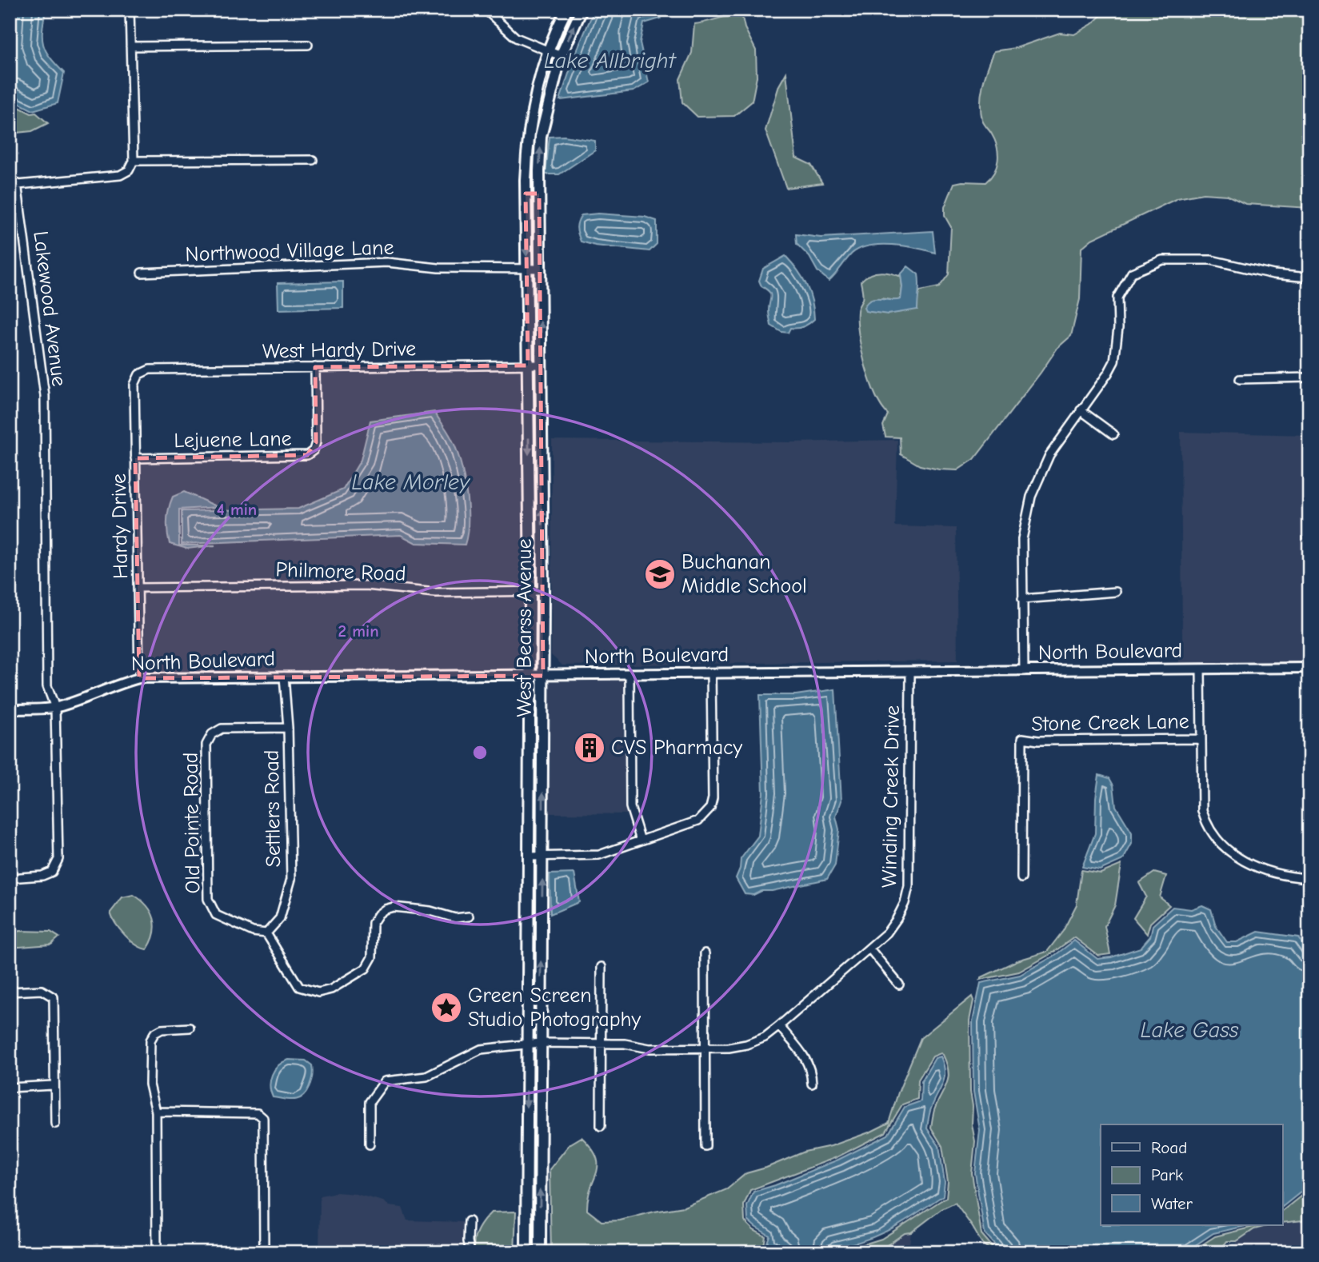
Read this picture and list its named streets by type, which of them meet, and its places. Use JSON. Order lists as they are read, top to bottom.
{
  "streets": {
    "main road": ["West Bearss Avenue"],
    "street": [
      "Northwood Village Lane",
      "Lakewood Avenue",
      "West Hardy Drive",
      "Lejuene Lane",
      "Hardy Drive",
      "Philmore Road",
      "North Boulevard",
      "Stone Creek Lane",
      "Winding Creek Drive",
      "Settlers Road",
      "Old Pointe Road"
    ]
  },
  "crossings": [
    ["Northwood Village Lane", "West Bearss Avenue"],
    ["Lakewood Avenue", "North Boulevard"],
    ["West Hardy Drive", "Lejuene Lane"],
    ["West Hardy Drive", "Hardy Drive"],
    ["West Hardy Drive", "West Bearss Avenue"],
    ["Lejuene Lane", "Hardy Drive"],
    ["Hardy Drive", "Philmore Road"],
    ["Hardy Drive", "North Boulevard"],
    ["Philmore Road", "West Bearss Avenue"],
    ["West Bearss Avenue", "North Boulevard"],
    ["West Bearss Avenue", "Winding Creek Drive"],
    ["North Boulevard", "Winding Creek Drive"],
    ["North Boulevard", "Settlers Road"],
    ["Settlers Road", "Old Pointe Road"]
  ],
  "water": ["Lake Allbright", "Lake Morley", "Lake Gass"],
  "places": {
    "school or university": ["Buchanan Middle School"],
    "building": ["CVS Pharmacy"],
    "place": ["Green Screen Studio Photography"]
  },
  "legend": ["Road", "Park", "Water"],
  "rings": ["4 min", "2 min"]
}
